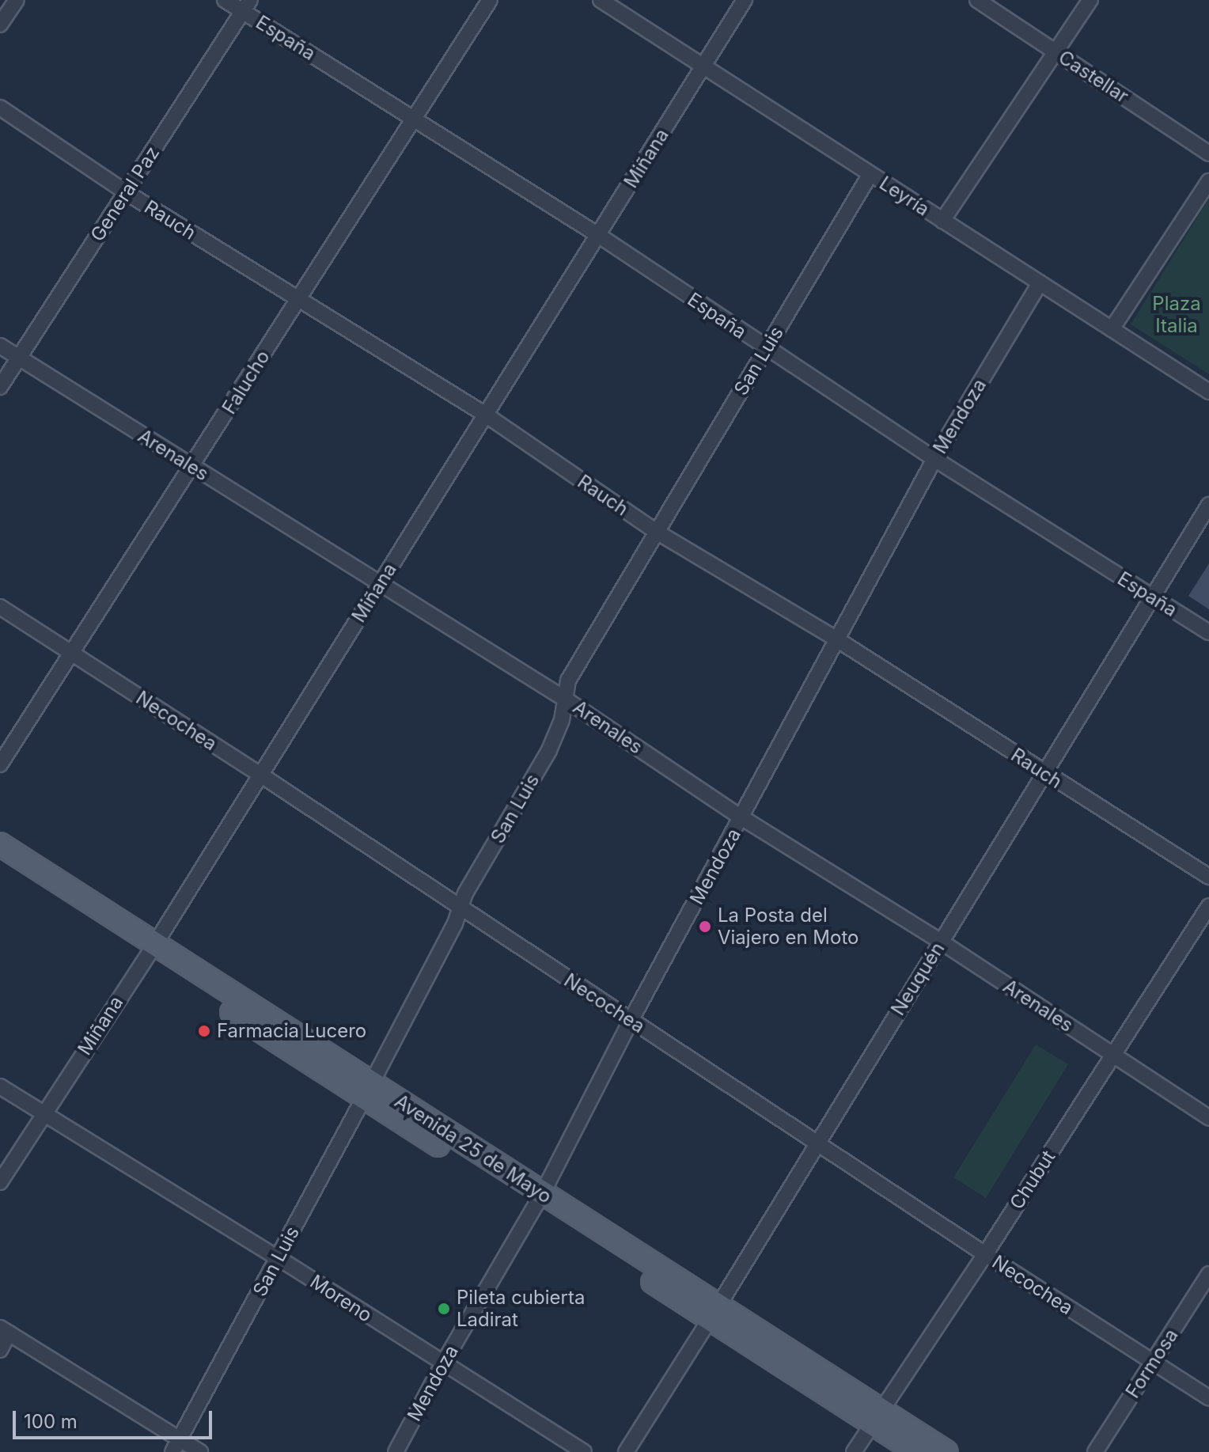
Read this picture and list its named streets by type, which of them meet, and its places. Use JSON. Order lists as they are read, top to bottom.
{
  "streets": {
    "main road": ["Avenida 25 de Mayo"],
    "street": [
      "España",
      "Castellar",
      "Miñana",
      "General Paz",
      "Leyría",
      "Rauch",
      "San Luis",
      "Falucho",
      "Mendoza",
      "Arenales",
      "Necochea",
      "Neuquén",
      "Chubut",
      "Moreno",
      "Formosa"
    ]
  },
  "crossings": [
    ["España", "Miñana"],
    ["España", "General Paz"],
    ["España", "San Luis"],
    ["España", "Falucho"],
    ["España", "Mendoza"],
    ["España", "Neuquén"],
    ["Miñana", "Leyría"],
    ["Miñana", "Rauch"],
    ["Miñana", "Arenales"],
    ["Miñana", "Necochea"],
    ["Miñana", "Avenida 25 de Mayo"],
    ["Miñana", "Moreno"],
    ["General Paz", "Rauch"],
    ["General Paz", "Arenales"],
    ["Leyría", "San Luis"],
    ["Leyría", "Mendoza"],
    ["Rauch", "San Luis"],
    ["Rauch", "Falucho"],
    ["Rauch", "Mendoza"],
    ["Rauch", "Neuquén"],
    ["San Luis", "Arenales"],
    ["San Luis", "Necochea"],
    ["San Luis", "Avenida 25 de Mayo"],
    ["San Luis", "Moreno"],
    ["Falucho", "Arenales"],
    ["Falucho", "Necochea"],
    ["Mendoza", "Arenales"],
    ["Mendoza", "Necochea"],
    ["Mendoza", "Avenida 25 de Mayo"],
    ["Mendoza", "Moreno"],
    ["Arenales", "Neuquén"],
    ["Arenales", "Chubut"],
    ["Necochea", "Neuquén"],
    ["Necochea", "Chubut"],
    ["Necochea", "Formosa"],
    ["Neuquén", "Avenida 25 de Mayo"],
    ["Avenida 25 de Mayo", "Chubut"]
  ],
  "parks": ["Plaza Italia"],
  "places": ["La Posta del Viajero en Moto", "Farmacia Lucero", "Pileta cubierta Ladirat"],
  "scale_bar": "100 m"
}
